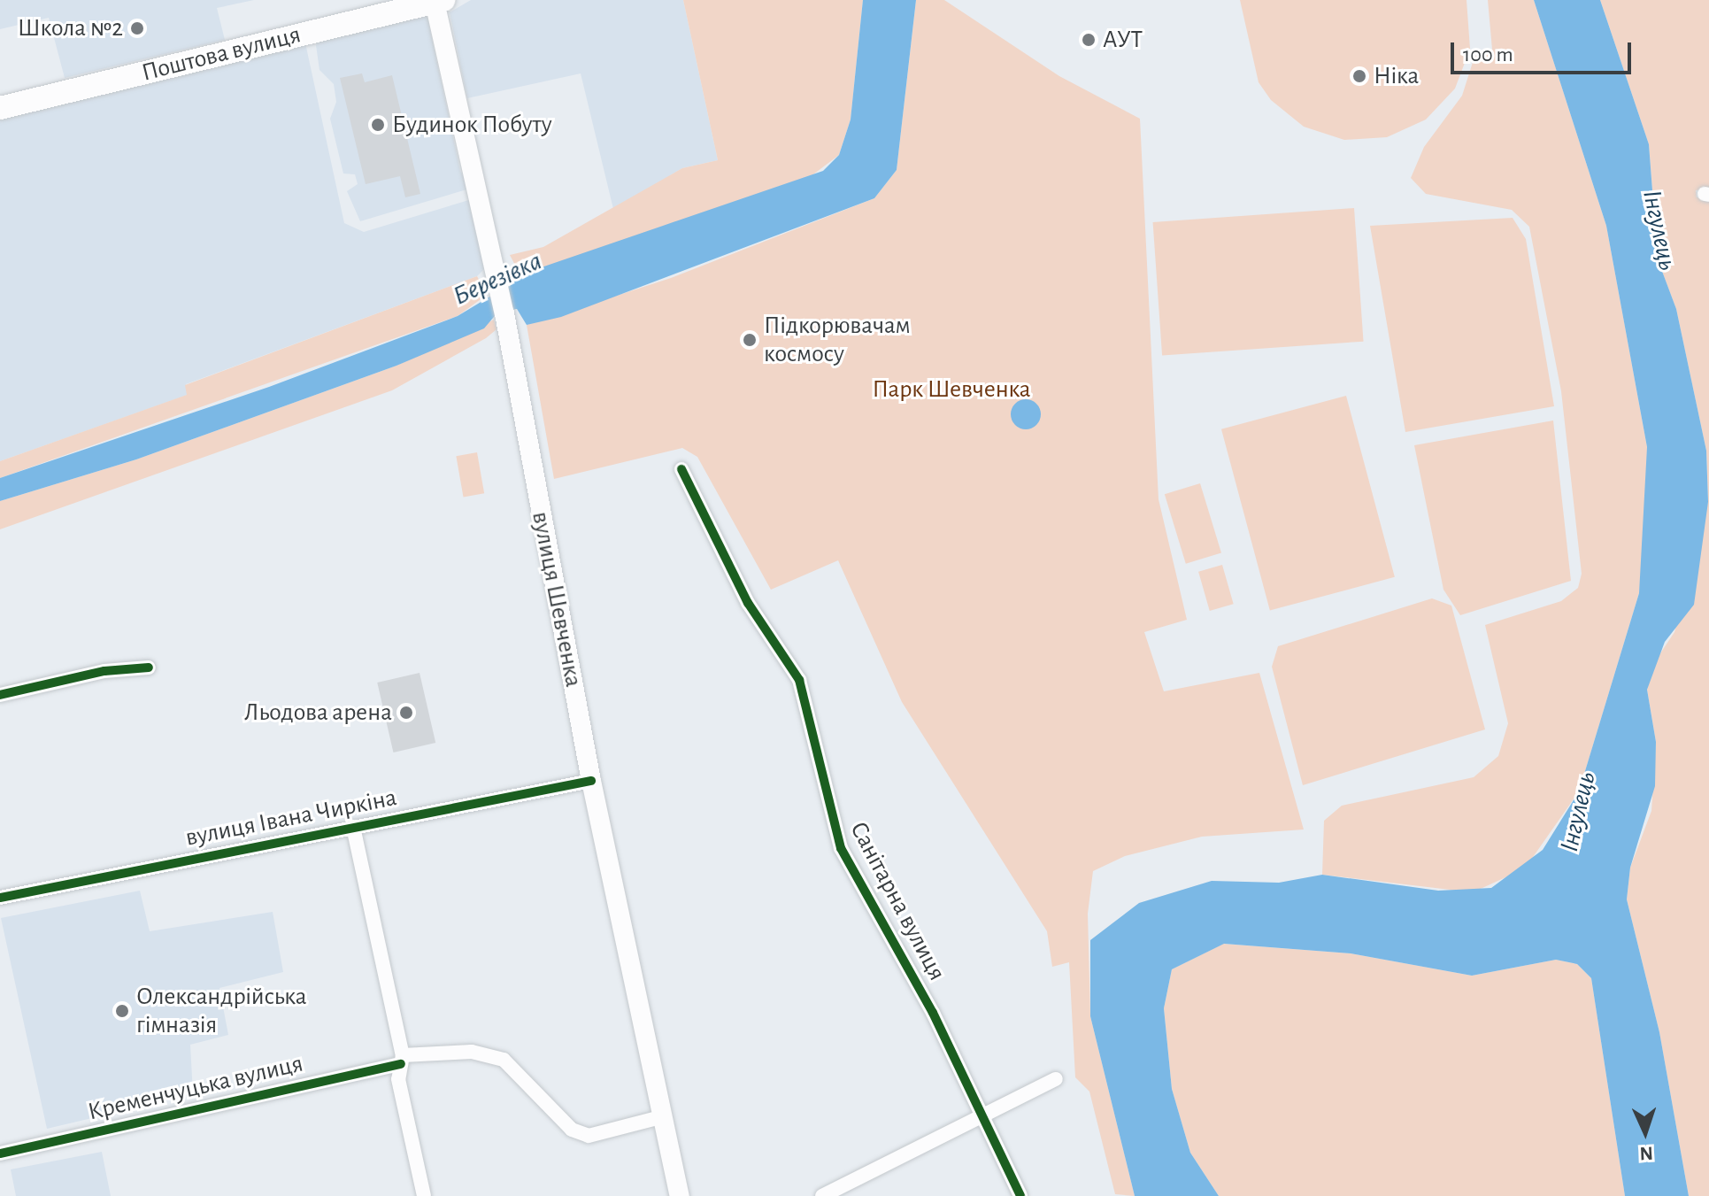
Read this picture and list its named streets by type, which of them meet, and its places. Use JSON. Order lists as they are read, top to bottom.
{
  "streets": {
    "highway": ["Поштова вулиця"],
    "main road": ["вулиця Шевченка"],
    "street": ["вулиця Івана Чиркіна", "Санітарна вулиця", "Кременчуцька вулиця"]
  },
  "crossings": [
    ["Поштова вулиця", "вулиця Шевченка"],
    ["вулиця Шевченка", "вулиця Івана Чиркіна"],
    ["вулиця Шевченка", "Кременчуцька вулиця"]
  ],
  "water": ["Інгулець", "Березівка"],
  "parks": ["Парк Шевченка"],
  "places": [
    "Школа №2",
    "АУТ",
    "Ніка",
    "Будинок Побуту",
    "Підкорювачам космосу",
    "Льодова арена",
    "Олександрійська гімназія"
  ],
  "scale_bar": "100 m",
  "north": "bottom"
}
